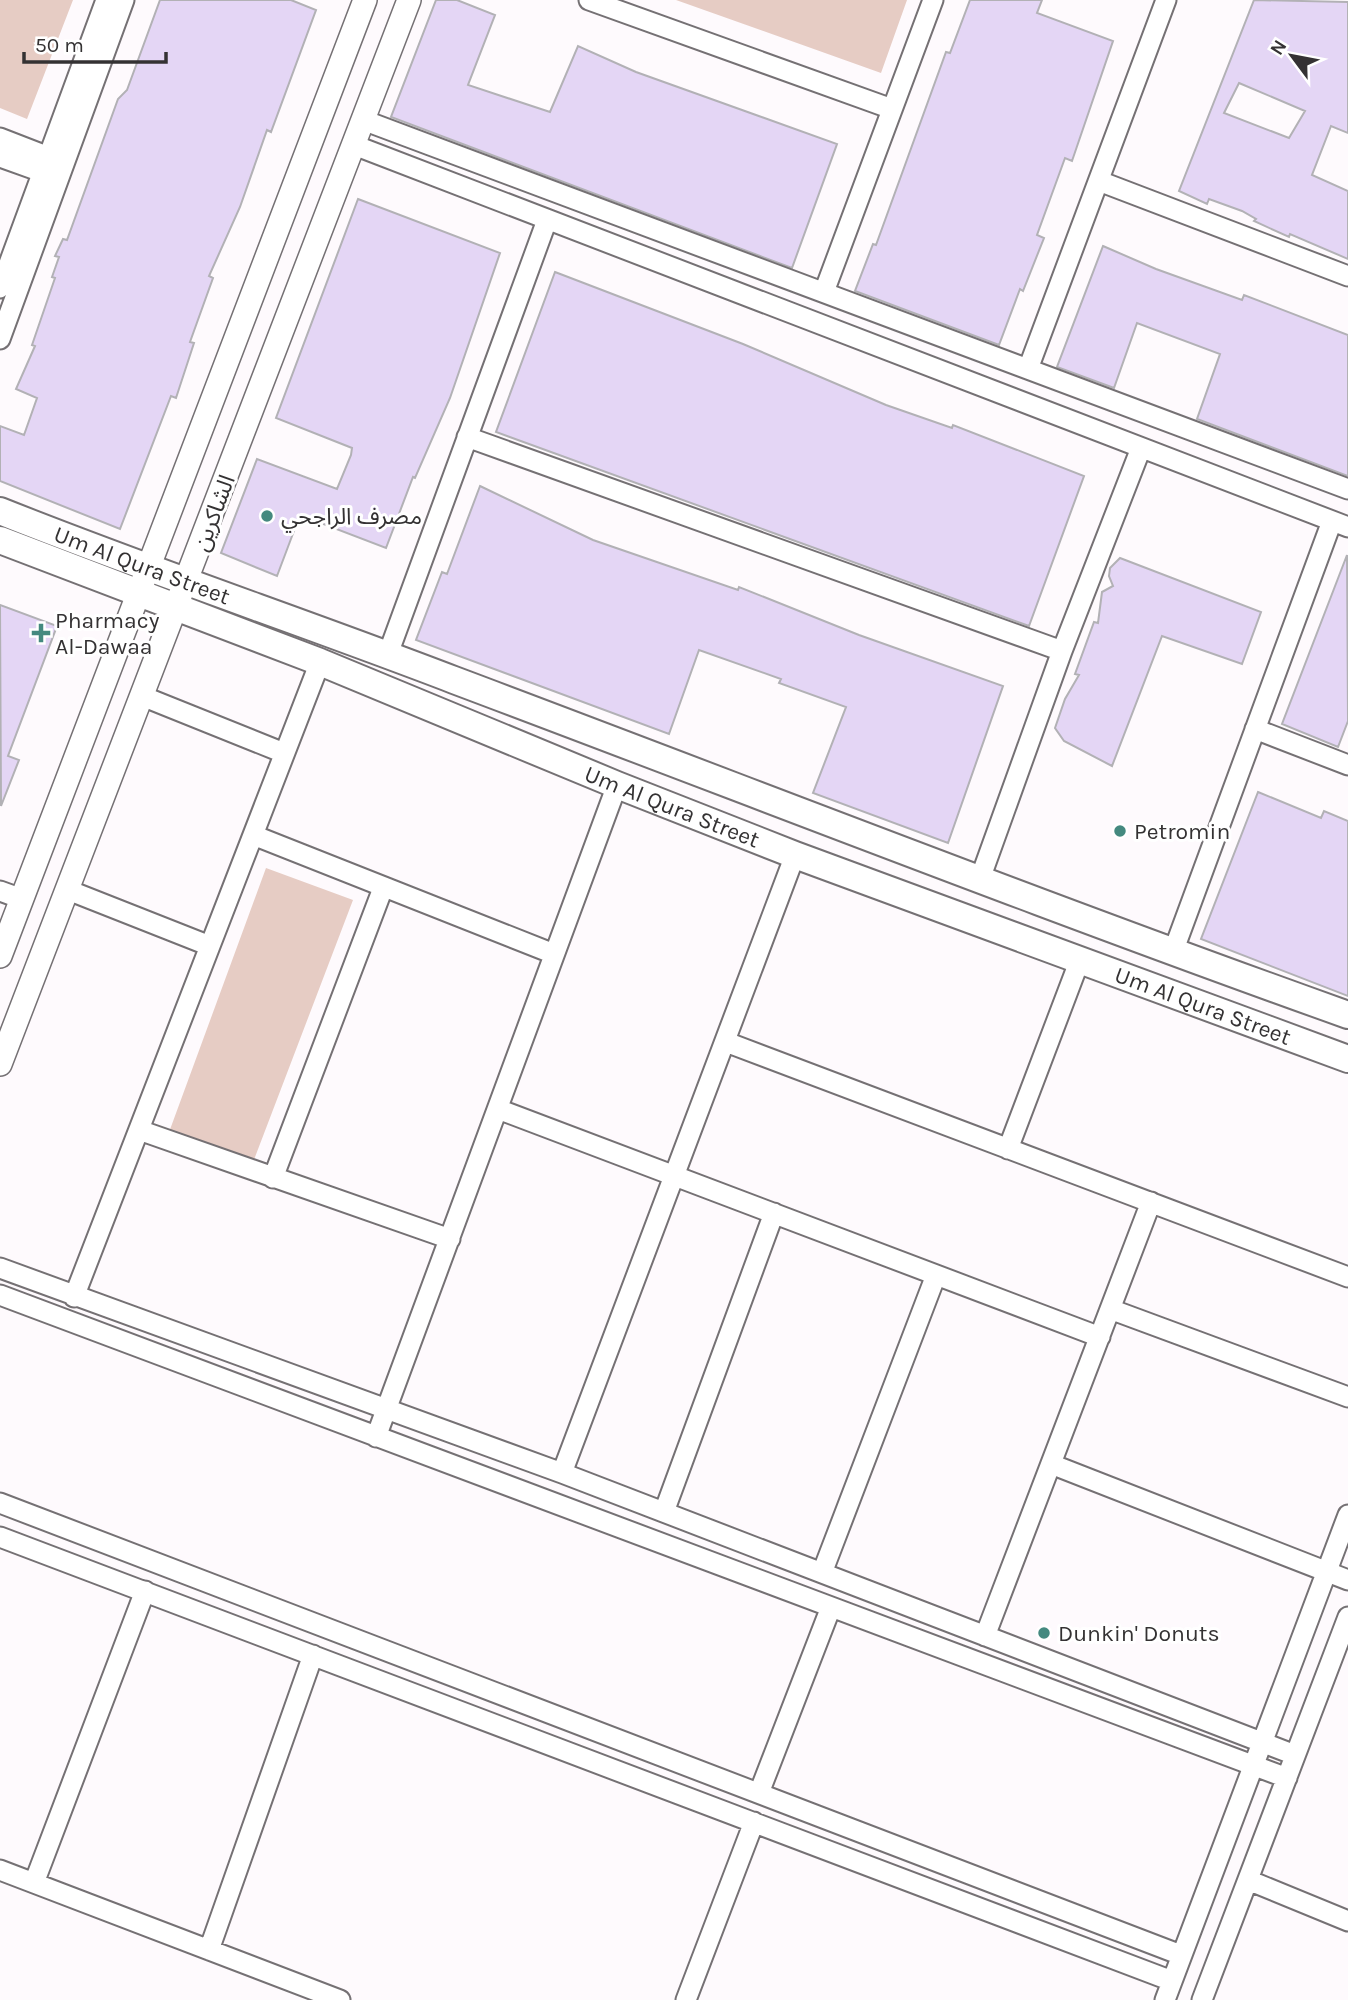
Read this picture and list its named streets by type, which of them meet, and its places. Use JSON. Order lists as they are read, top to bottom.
{
  "streets": {
    "main road": ["Um Al Qura Street"],
    "street": ["الشاكرين"]
  },
  "crossings": [
    ["الشاكرين", "Um Al Qura Street"]
  ],
  "places": {
    "other": ["مصرف الراجحي", "Petromin", "Dunkin' Donuts"],
    "health": ["Pharmacy Al-Dawaa"]
  },
  "scale_bar": "50 m",
  "north": "top left"
}
